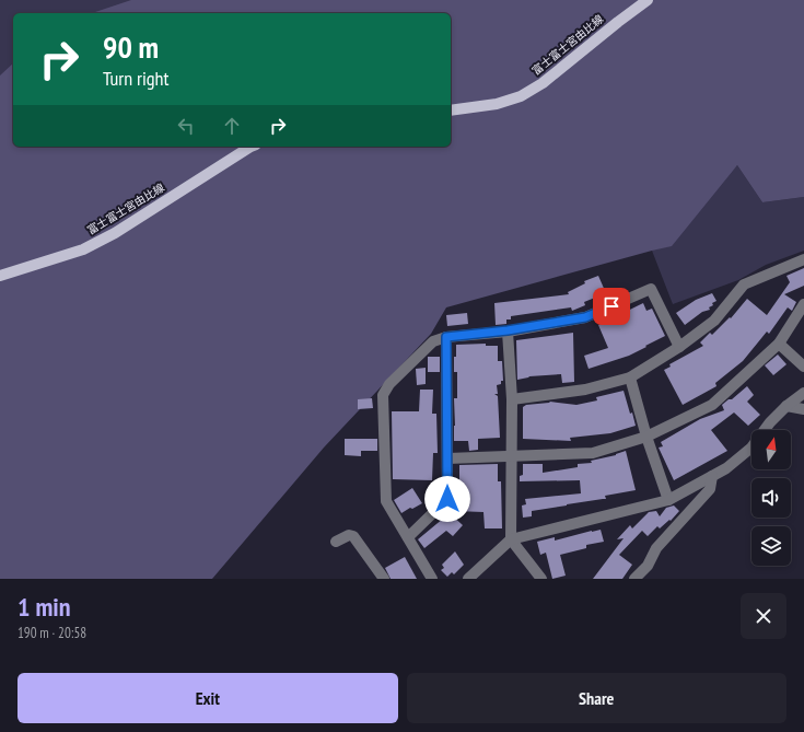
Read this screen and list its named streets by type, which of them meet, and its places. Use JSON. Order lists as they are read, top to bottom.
{
  "streets": {
    "main road": ["富士富士宮由比線"]
  },
  "north": "top",
  "page": {
    "turn": ["90 m", "Turn right"],
    "heading": ["1 min", "190 m · 20:58"],
    "buttons": ["Exit", "Share"]
  }
}
